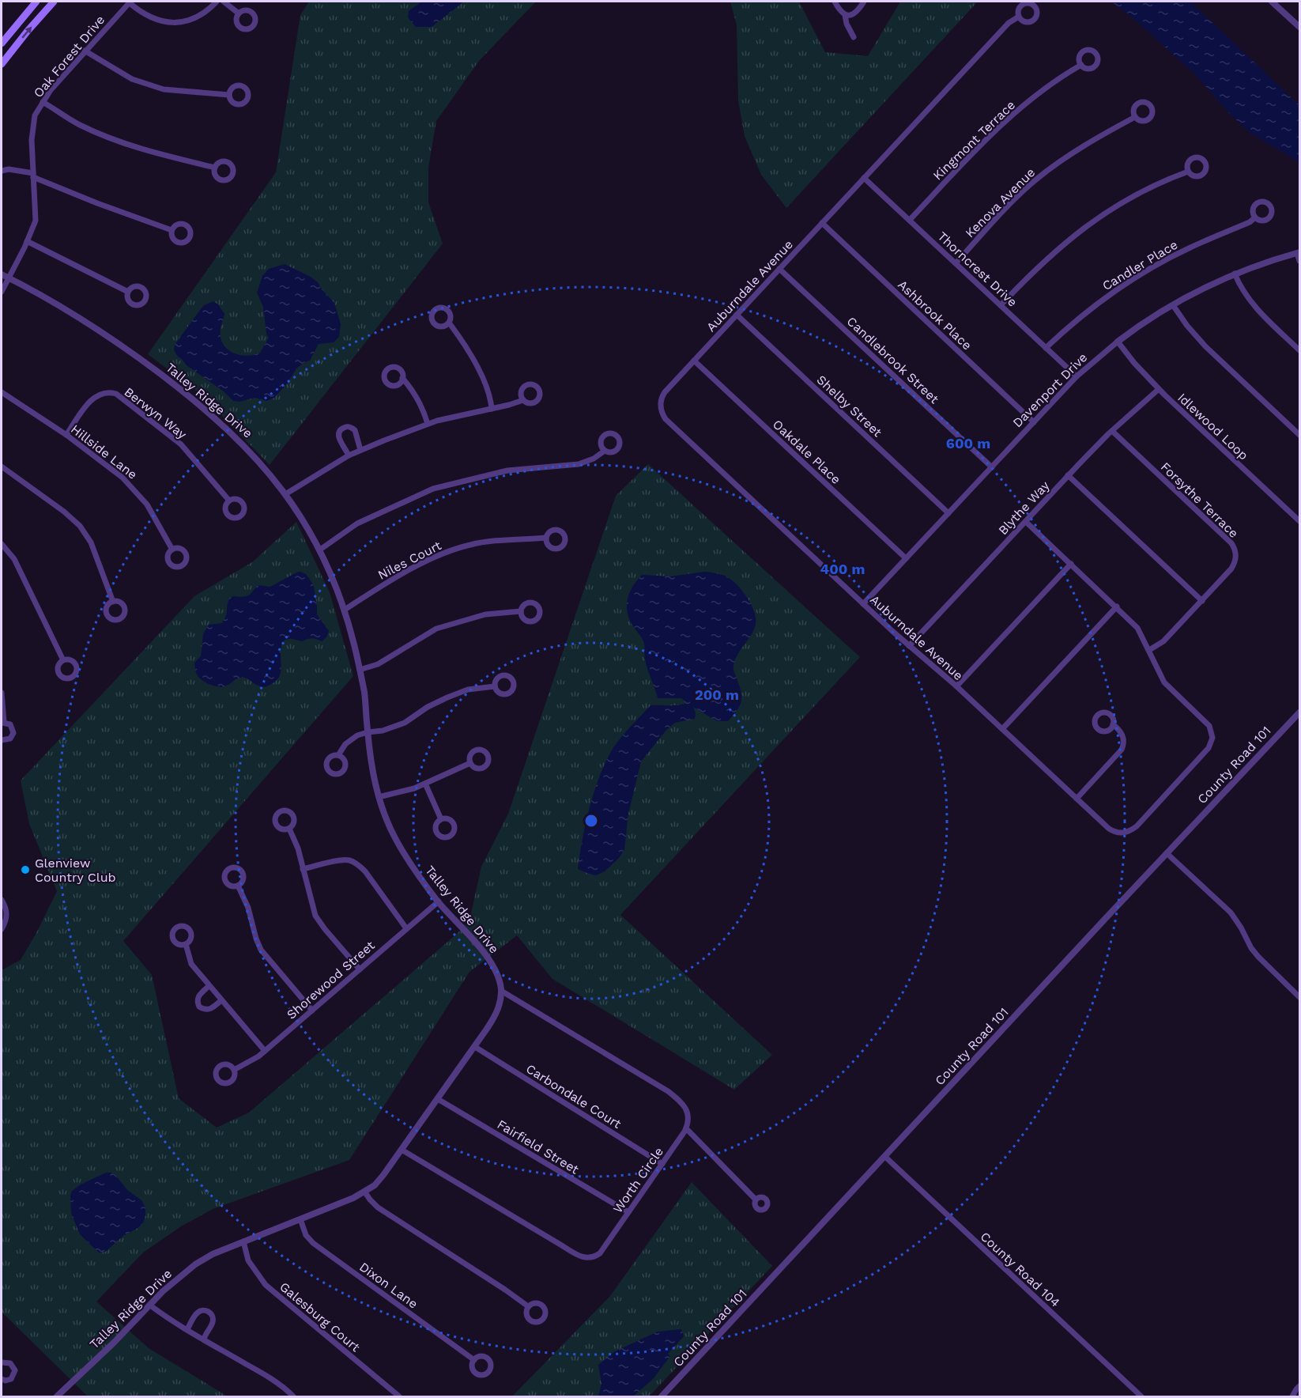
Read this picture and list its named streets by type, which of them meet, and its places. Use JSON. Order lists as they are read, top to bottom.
{
  "streets": {
    "street": [
      "Oak Forest Drive",
      "Kingmont Terrace",
      "Kenova Avenue",
      "Candler Place",
      "Thorncrest Drive",
      "Auburndale Avenue",
      "Ashbrook Place",
      "Candlebrook Street",
      "Davenport Drive",
      "Talley Ridge Drive",
      "Shelby Street",
      "Berwyn Way",
      "Idlewood Loop",
      "Hillside Lane",
      "Oakdale Place",
      "Forsythe Terrace",
      "Blythe Way",
      "Niles Court",
      "County Road 101",
      "Shorewood Street",
      "Carbondale Court",
      "Fairfield Street",
      "Worth Circle",
      "County Road 104",
      "Dixon Lane",
      "Galesburg Court"
    ]
  },
  "crossings": [
    ["Oak Forest Drive", "Talley Ridge Drive"],
    ["Kingmont Terrace", "Thorncrest Drive"],
    ["Kenova Avenue", "Thorncrest Drive"],
    ["Candler Place", "Thorncrest Drive"],
    ["Thorncrest Drive", "Auburndale Avenue"],
    ["Thorncrest Drive", "Davenport Drive"],
    ["Auburndale Avenue", "Ashbrook Place"],
    ["Auburndale Avenue", "Candlebrook Street"],
    ["Auburndale Avenue", "Davenport Drive"],
    ["Auburndale Avenue", "Shelby Street"],
    ["Auburndale Avenue", "Oakdale Place"],
    ["Auburndale Avenue", "Forsythe Terrace"],
    ["Auburndale Avenue", "Blythe Way"],
    ["Ashbrook Place", "Davenport Drive"],
    ["Candlebrook Street", "Davenport Drive"],
    ["Davenport Drive", "Shelby Street"],
    ["Davenport Drive", "Idlewood Loop"],
    ["Davenport Drive", "Oakdale Place"],
    ["Talley Ridge Drive", "Niles Court"],
    ["Talley Ridge Drive", "Shorewood Street"],
    ["Talley Ridge Drive", "Carbondale Court"],
    ["Talley Ridge Drive", "Fairfield Street"],
    ["Talley Ridge Drive", "Worth Circle"],
    ["Talley Ridge Drive", "Dixon Lane"],
    ["Talley Ridge Drive", "Galesburg Court"],
    ["Berwyn Way", "Hillside Lane"],
    ["Idlewood Loop", "Blythe Way"],
    ["Forsythe Terrace", "Blythe Way"],
    ["County Road 101", "County Road 104"],
    ["Carbondale Court", "Worth Circle"],
    ["Fairfield Street", "Worth Circle"]
  ],
  "places": ["Glenview Country Club"],
  "rings": ["600 m", "400 m", "200 m"]
}
